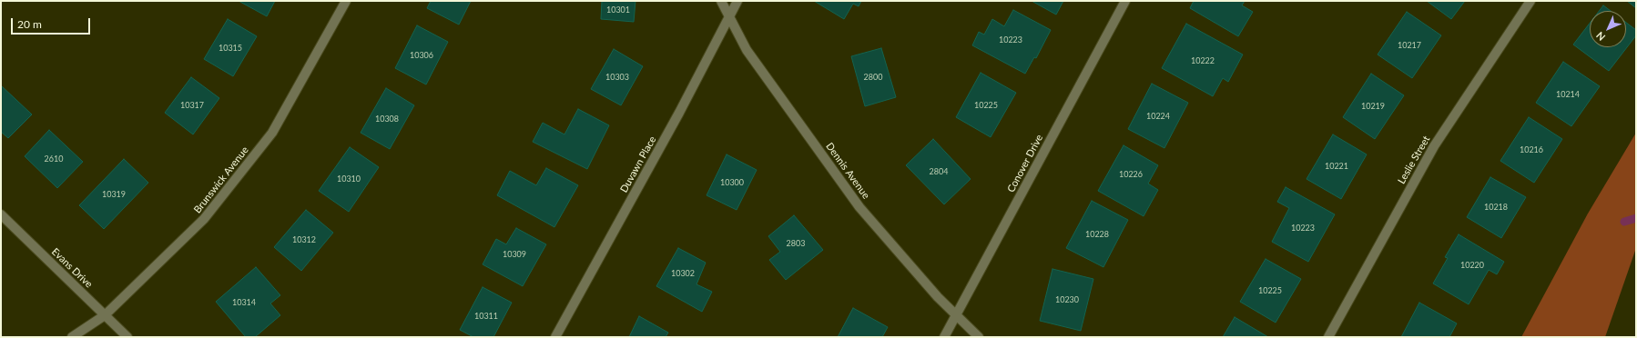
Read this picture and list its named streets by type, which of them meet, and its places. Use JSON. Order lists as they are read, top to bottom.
{
  "streets": {
    "street": [
      "Leslie Street",
      "Conover Drive",
      "Duvawn Place",
      "Dennis Avenue",
      "Brunswick Avenue",
      "Evans Drive"
    ]
  },
  "crossings": [
    ["Conover Drive", "Dennis Avenue"],
    ["Duvawn Place", "Dennis Avenue"],
    ["Brunswick Avenue", "Evans Drive"]
  ],
  "house_numbers": [
    "10301",
    "10223",
    "10217",
    "10315",
    "10306",
    "10222",
    "10303",
    "2800",
    "10214",
    "10317",
    "10225",
    "10219",
    "10224",
    "10308",
    "10216",
    "2610",
    "10221",
    "2804",
    "10226",
    "10310",
    "10300",
    "10319",
    "10218",
    "10223",
    "10228",
    "10312",
    "2803",
    "10309",
    "10220",
    "10302",
    "10225",
    "10230",
    "10314",
    "10311"
  ],
  "scale_bar": "20 m",
  "north": "bottom left"
}
